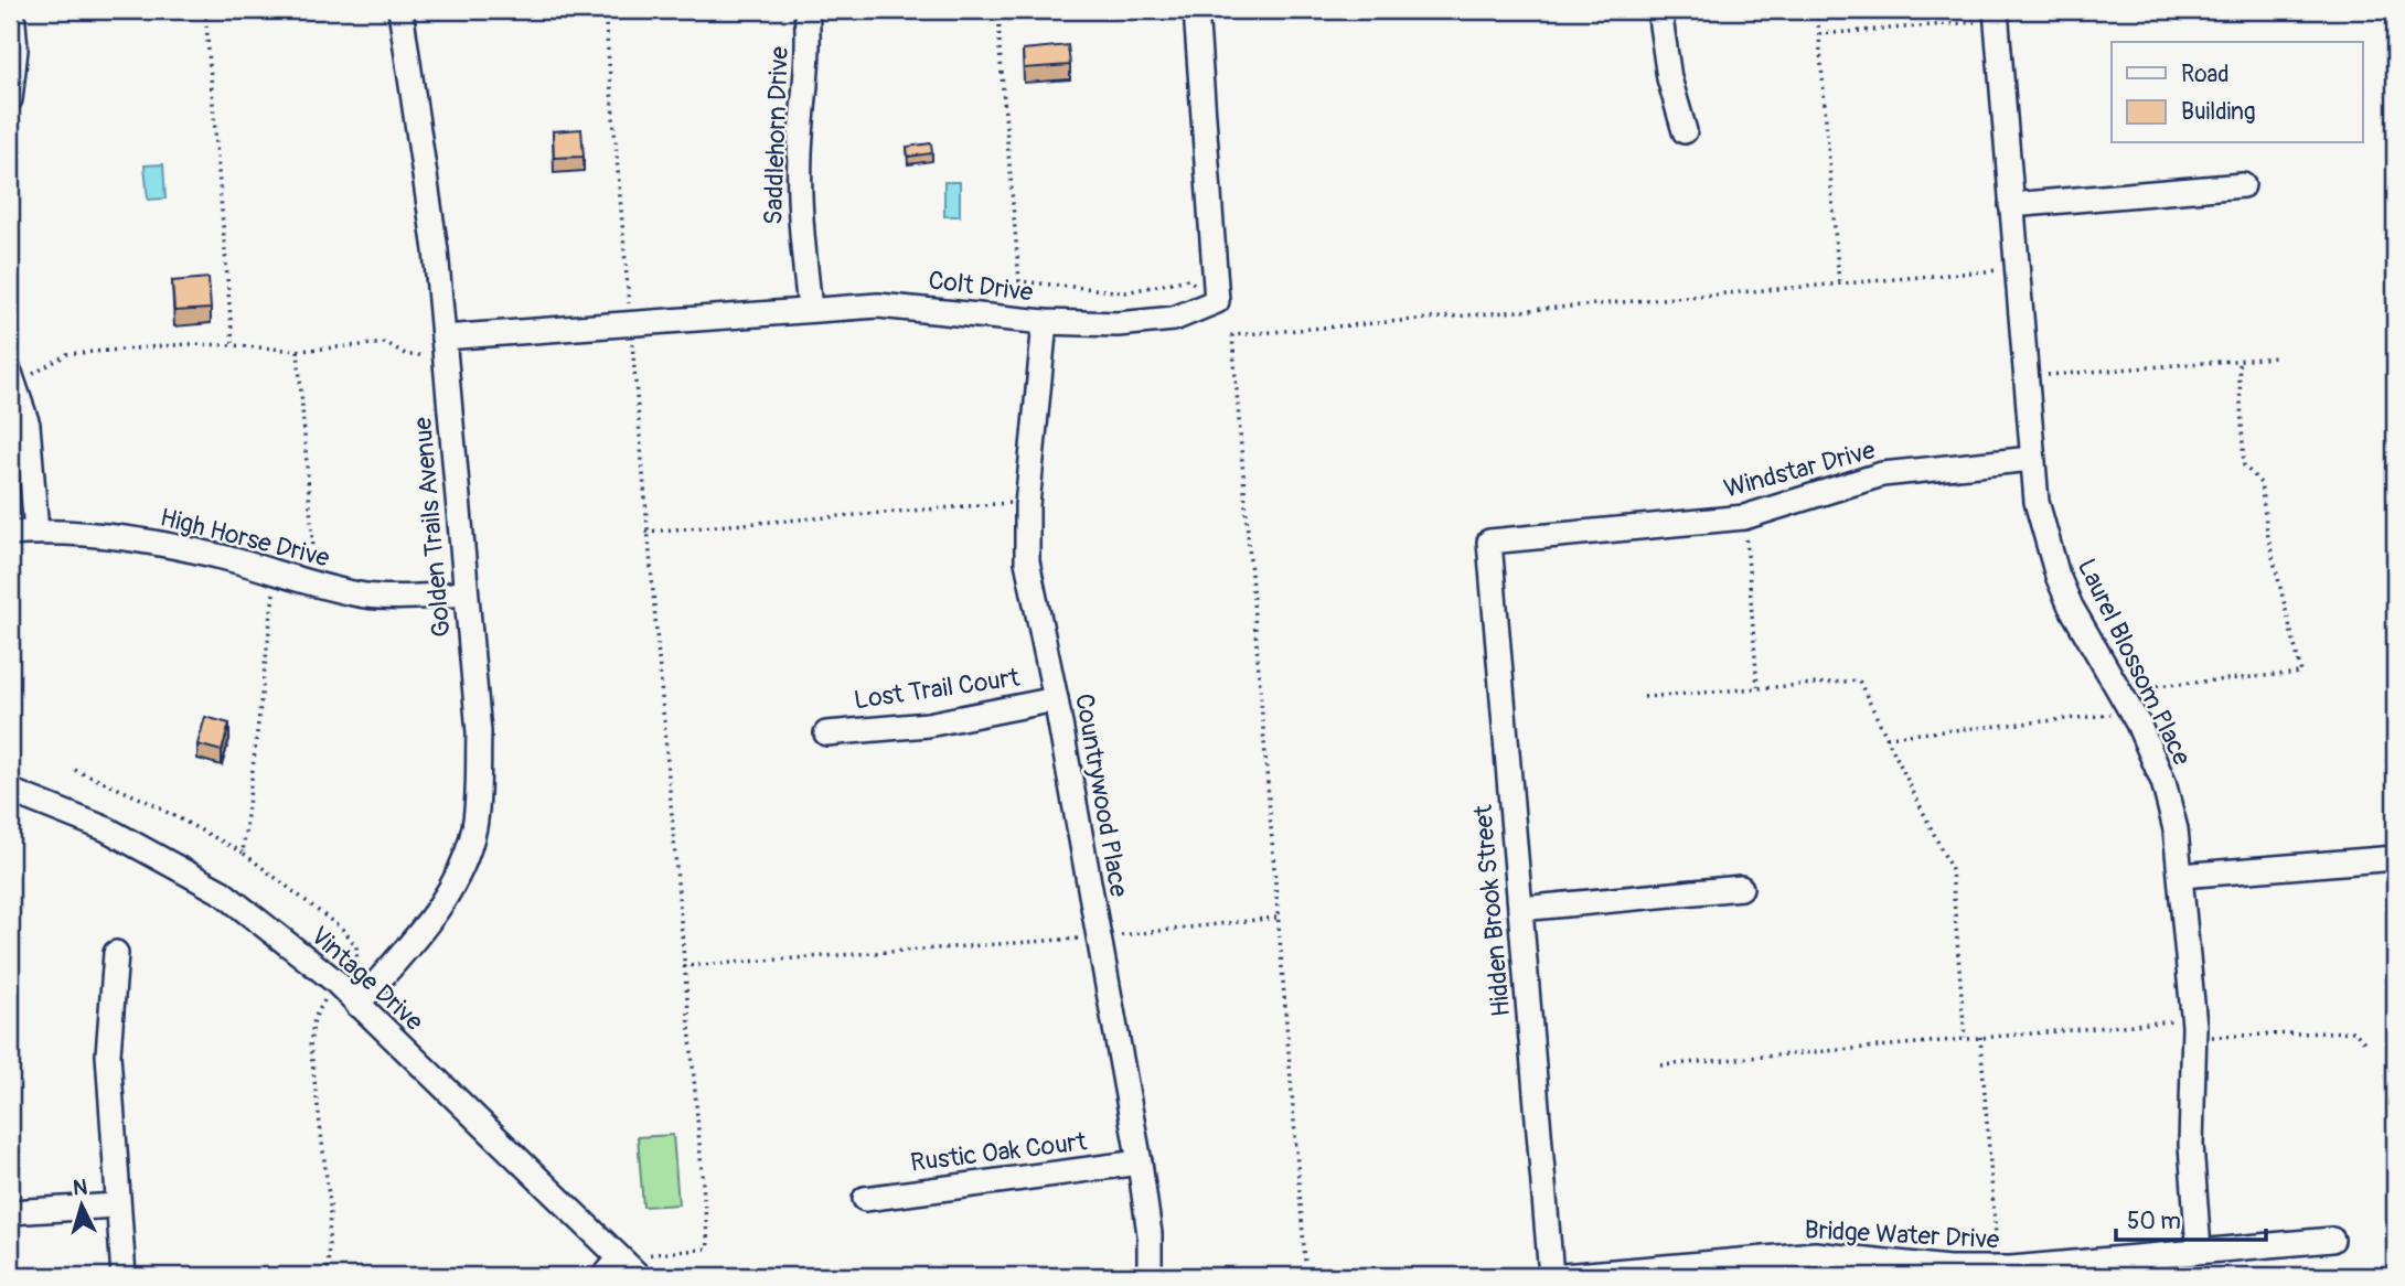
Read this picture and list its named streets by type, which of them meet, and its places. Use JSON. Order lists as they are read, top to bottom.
{
  "streets": {
    "street": [
      "Saddlehorn Drive",
      "Colt Drive",
      "Windstar Drive",
      "Golden Trails Avenue",
      "High Horse Drive",
      "Laurel Blossom Place",
      "Lost Trail Court",
      "Countrywood Place",
      "Hidden Brook Street",
      "Vintage Drive",
      "Rustic Oak Court",
      "Bridge Water Drive"
    ]
  },
  "crossings": [
    ["Saddlehorn Drive", "Colt Drive"],
    ["Colt Drive", "Golden Trails Avenue"],
    ["Colt Drive", "Countrywood Place"],
    ["Windstar Drive", "Laurel Blossom Place"],
    ["Windstar Drive", "Hidden Brook Street"],
    ["Golden Trails Avenue", "High Horse Drive"],
    ["Golden Trails Avenue", "Vintage Drive"],
    ["Laurel Blossom Place", "Bridge Water Drive"],
    ["Lost Trail Court", "Countrywood Place"],
    ["Countrywood Place", "Rustic Oak Court"]
  ],
  "legend": ["Road", "Building"],
  "scale_bar": "50 m",
  "north": "top"
}
